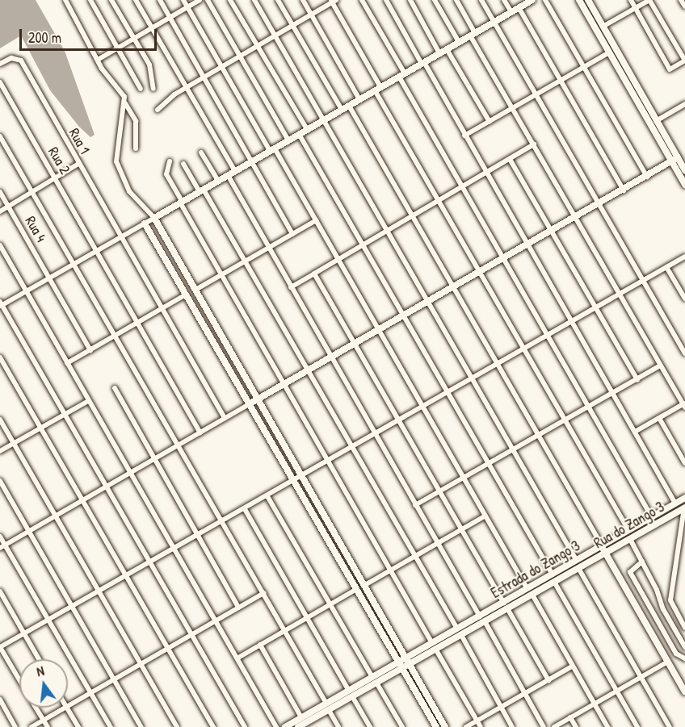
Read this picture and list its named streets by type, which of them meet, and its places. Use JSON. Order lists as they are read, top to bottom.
{
  "streets": {
    "street": [
      "Rua 1",
      "Rua 2",
      "Rua 4",
      "Rua do Zango 3",
      "Estrada do Zango 3"
    ]
  },
  "crossings": [
    ["Rua do Zango 3", "Estrada do Zango 3"]
  ],
  "scale_bar": "200 m",
  "north": "top"
}
